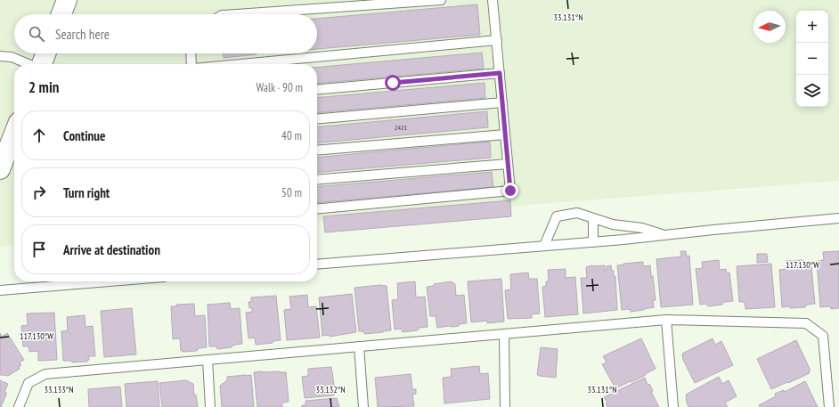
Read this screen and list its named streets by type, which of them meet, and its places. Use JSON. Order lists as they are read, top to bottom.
{
  "house_numbers": ["2421"],
  "north": "left",
  "page": {
    "map_buttons": ["+", "−"],
    "search": "Search here",
    "heading": ["2 min", "Walk · 90 m"],
    "list": [
      ["Continue", "40 m"],
      ["Turn right", "50 m"],
      "Arrive at destination"
    ]
  },
  "coordinates": [
    "33.131°N",
    "117.130°W",
    "33.133°N",
    "33.132°N"
  ]
}
